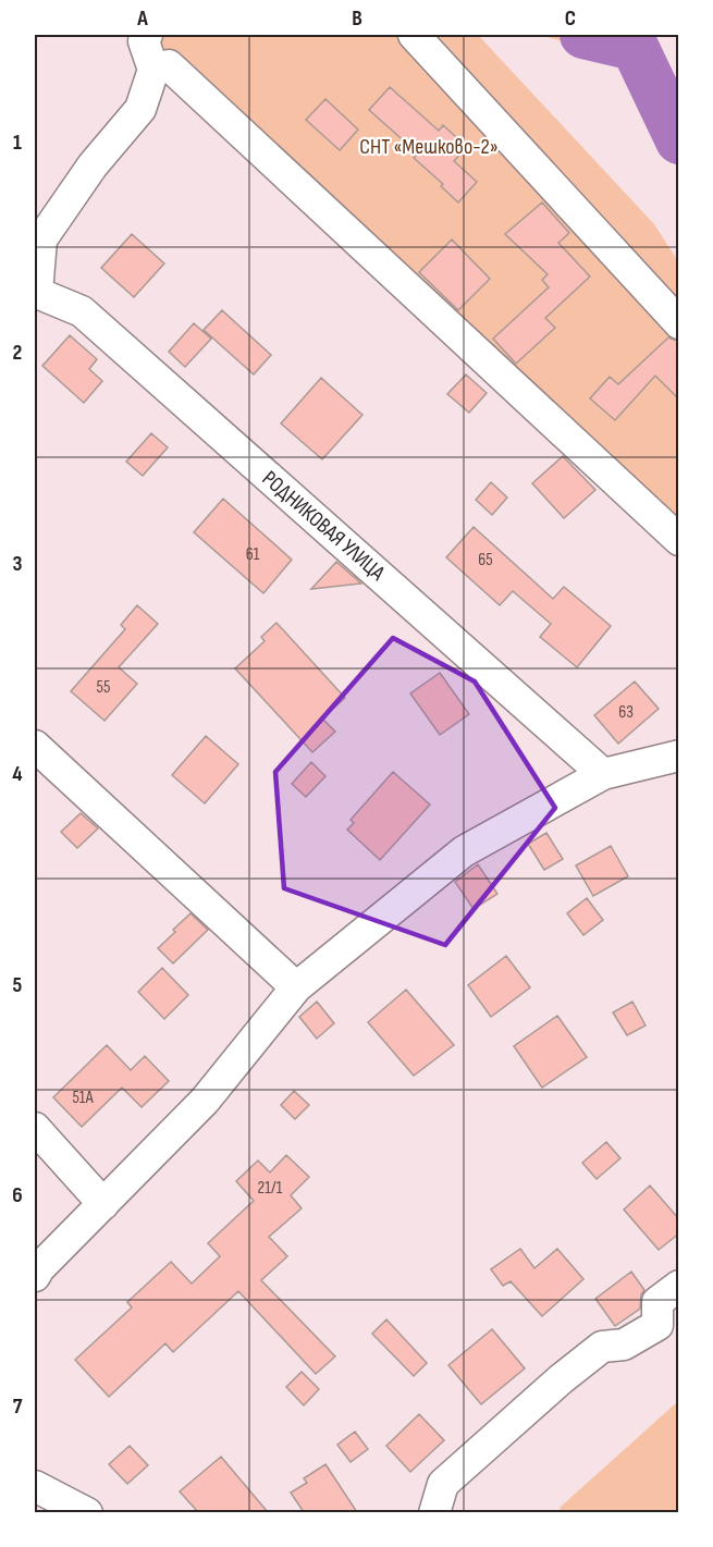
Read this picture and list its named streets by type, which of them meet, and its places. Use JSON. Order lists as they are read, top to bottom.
{
  "streets": {
    "street": ["РОДНИКОВАЯ УЛИЦА"]
  },
  "parks": ["СНТ «Мешково-2»"],
  "house_numbers": [
    "61",
    "65",
    "55",
    "63",
    "51А",
    "21/1"
  ],
  "grid": {
    "columns": ["A", "B", "C"],
    "rows": [
      "1",
      "2",
      "3",
      "4",
      "5",
      "6",
      "7"
    ]
  }
}
